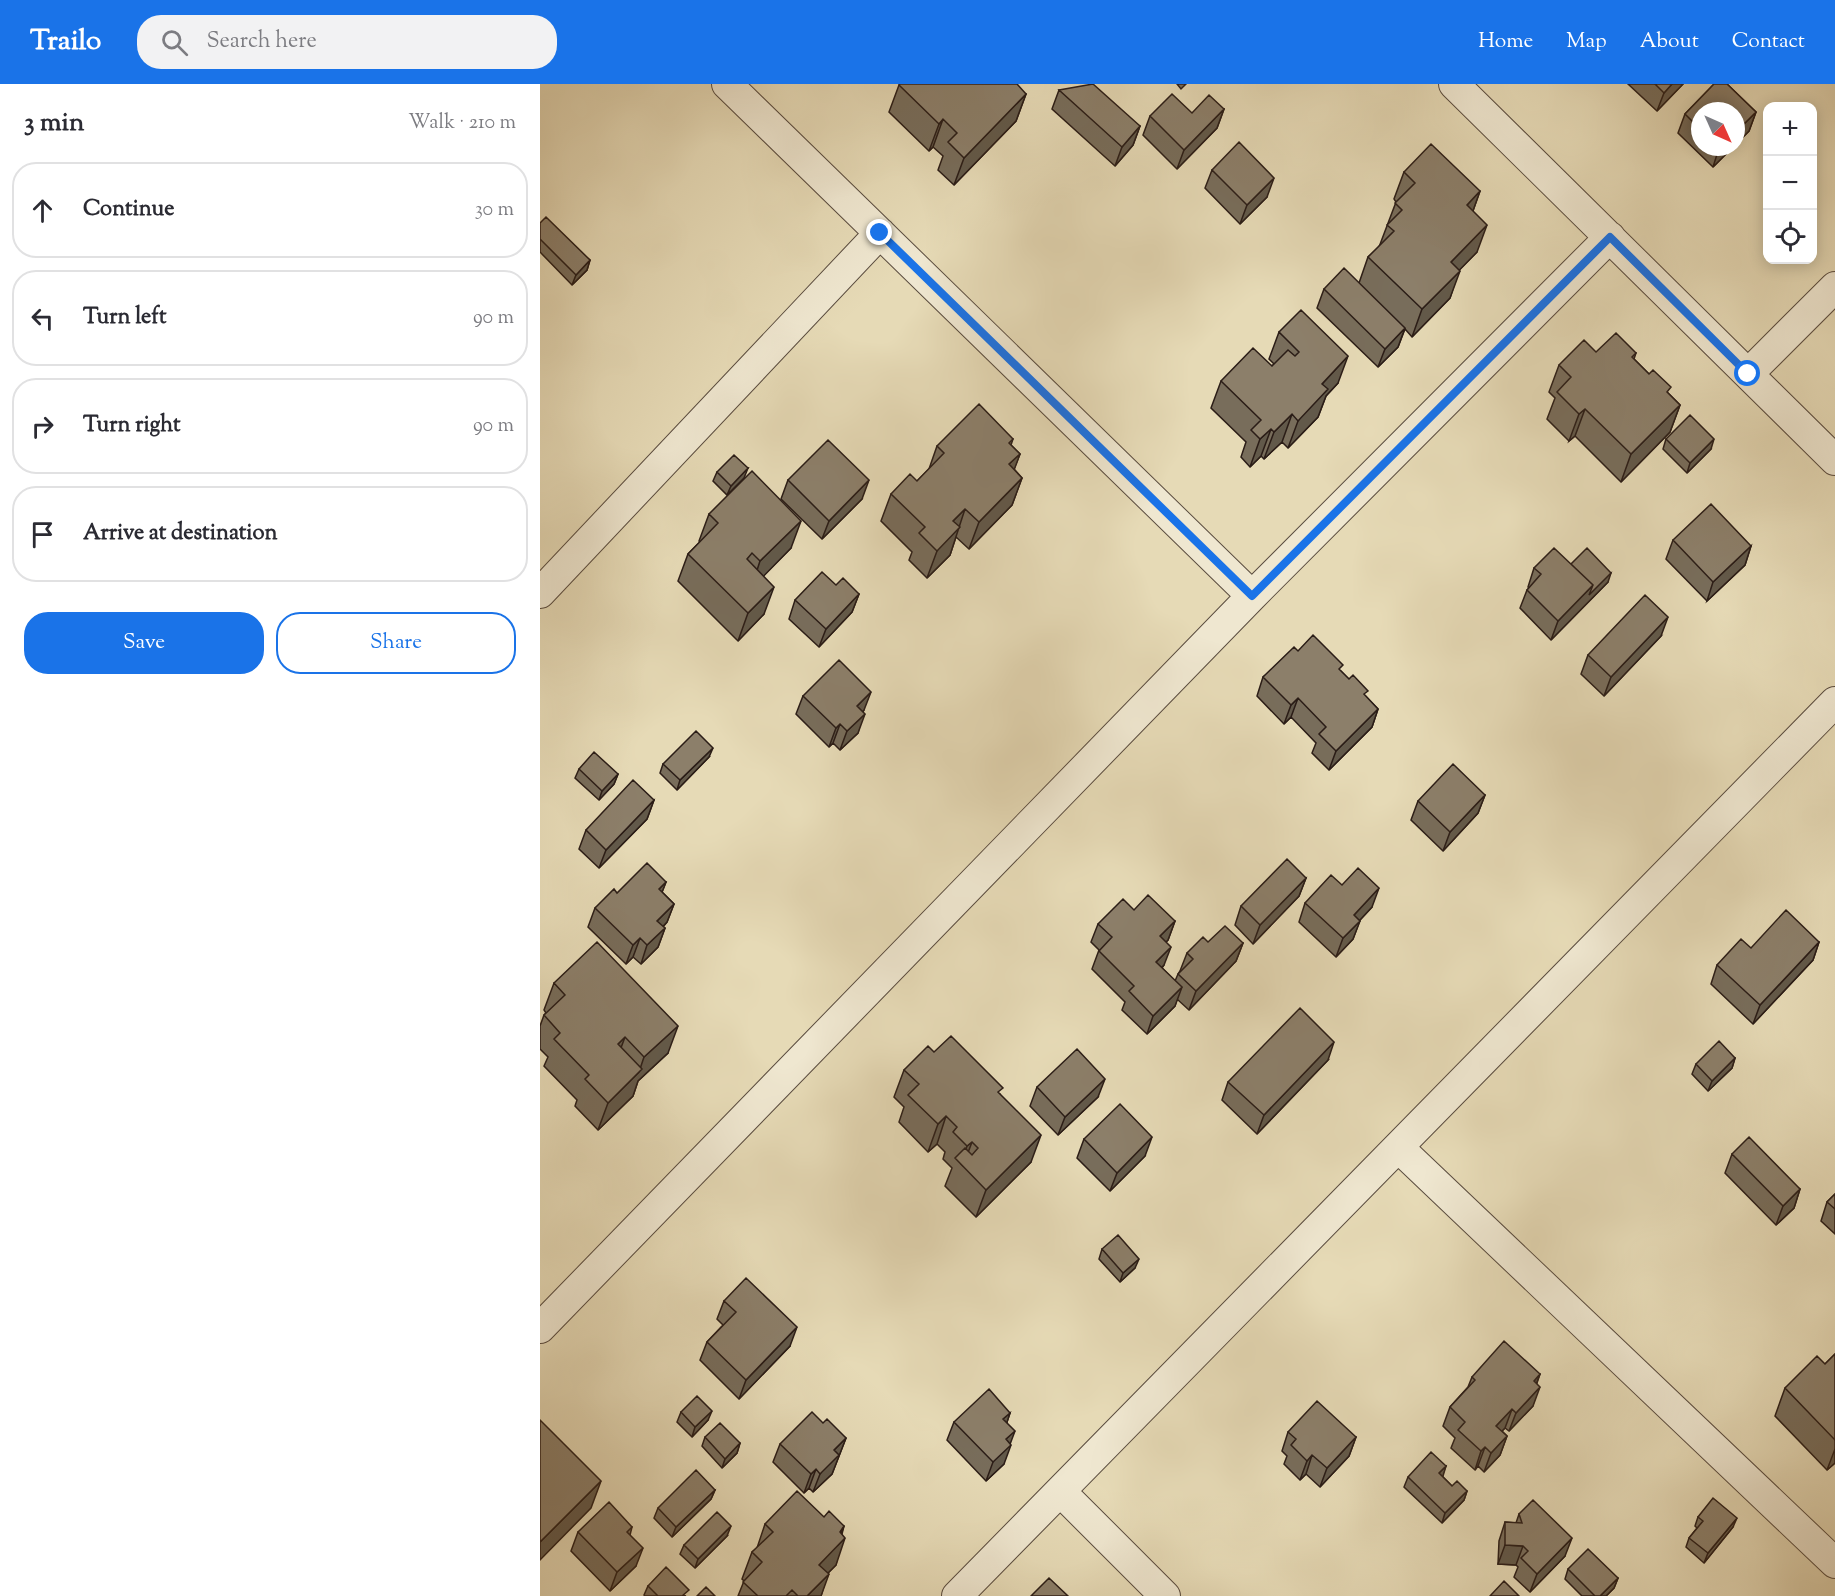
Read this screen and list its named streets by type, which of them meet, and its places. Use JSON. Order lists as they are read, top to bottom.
{
  "north": "bottom right",
  "page": {
    "header": "Trailo",
    "search": "Search here",
    "nav": [
      "Home",
      "Map",
      "About",
      "Contact"
    ],
    "heading": ["3 min", "Walk · 210 m"],
    "map_buttons": ["+", "−"],
    "list": [
      ["Continue", "30 m"],
      ["Turn left", "90 m"],
      ["Turn right", "90 m"],
      "Arrive at destination"
    ],
    "buttons": ["Save", "Share"]
  }
}
